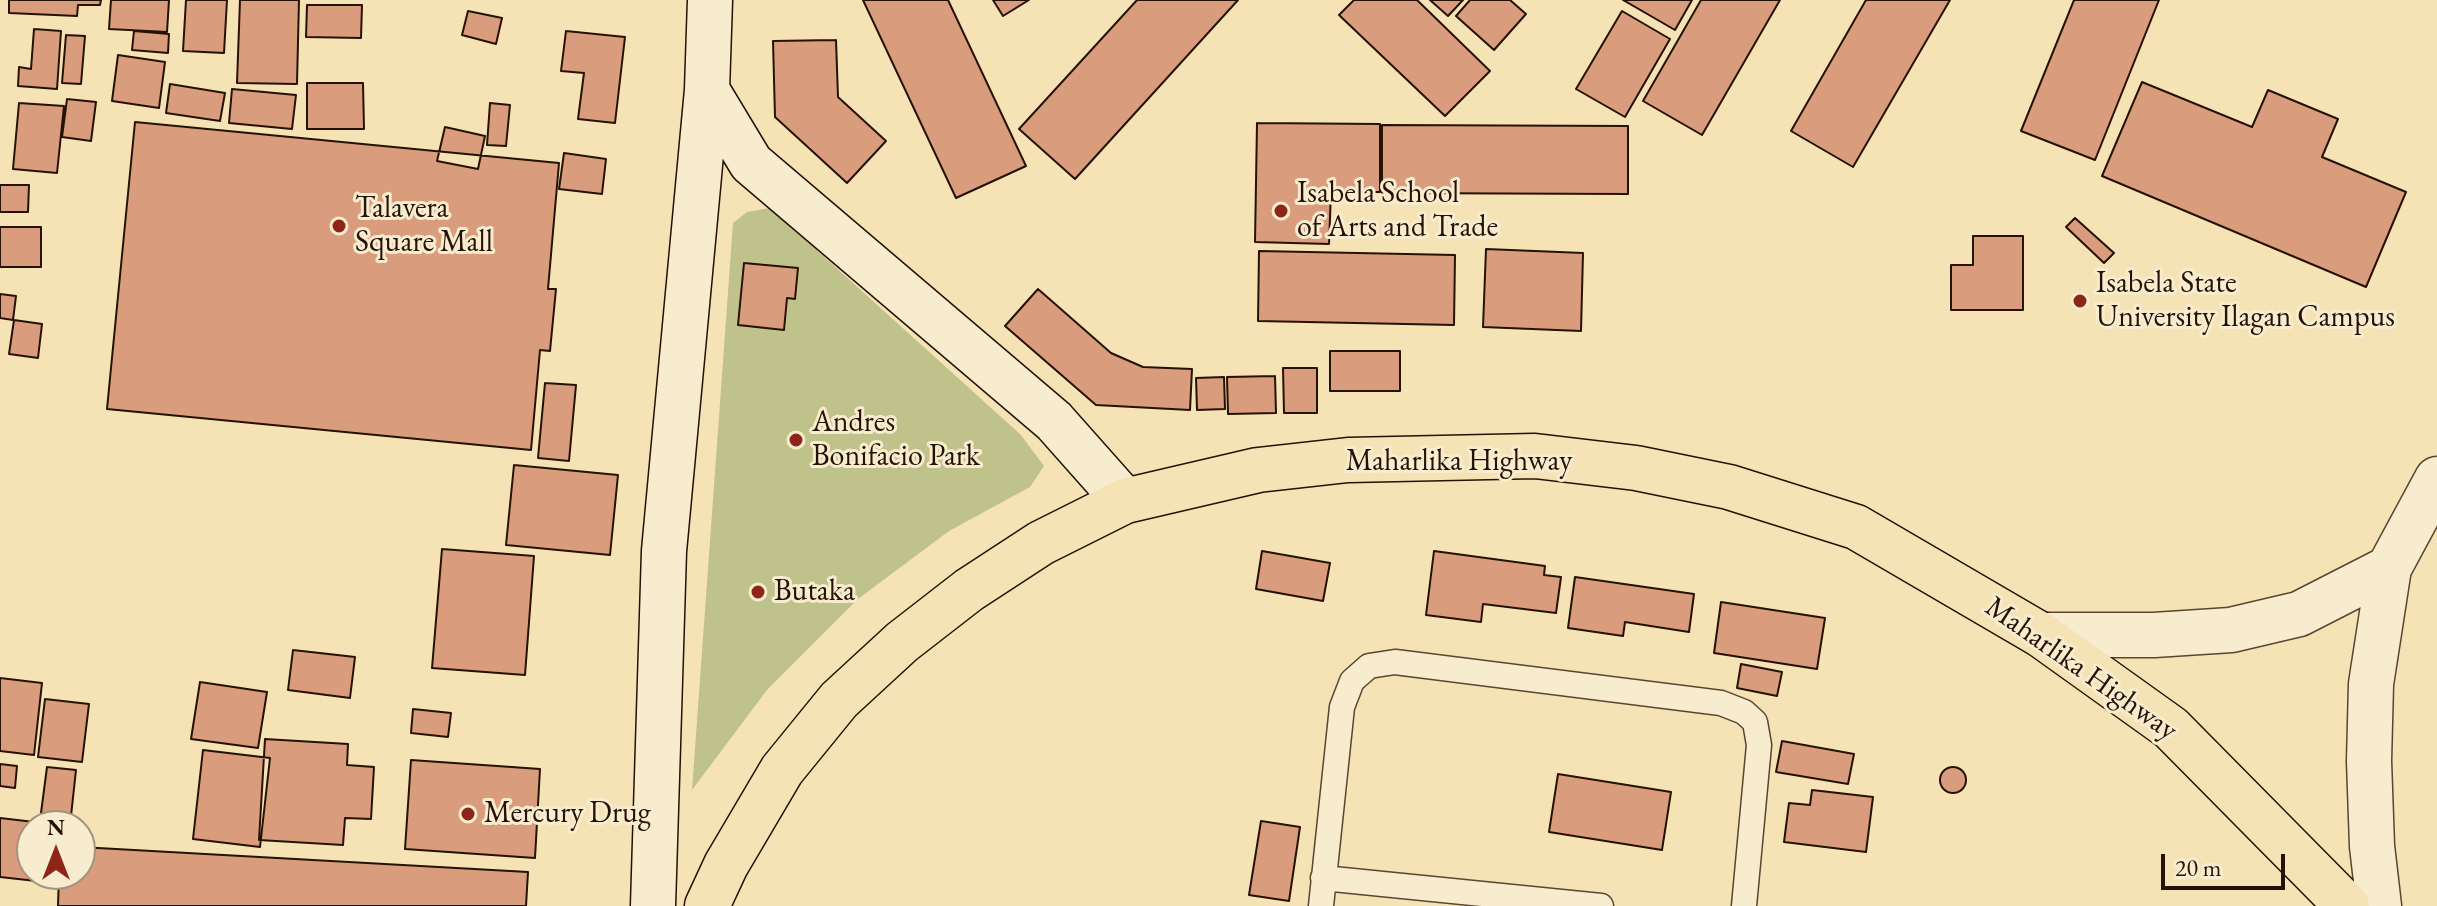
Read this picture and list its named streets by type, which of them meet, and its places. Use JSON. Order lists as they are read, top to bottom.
{
  "streets": {
    "highway": ["Maharlika Highway"]
  },
  "places": [
    "Isabela School of Arts and Trade",
    "Talavera Square Mall",
    "Isabela State University Ilagan Campus",
    "Andres Bonifacio Park",
    "Butaka",
    "Mercury Drug"
  ],
  "scale_bar": "20 m",
  "north": "top"
}
